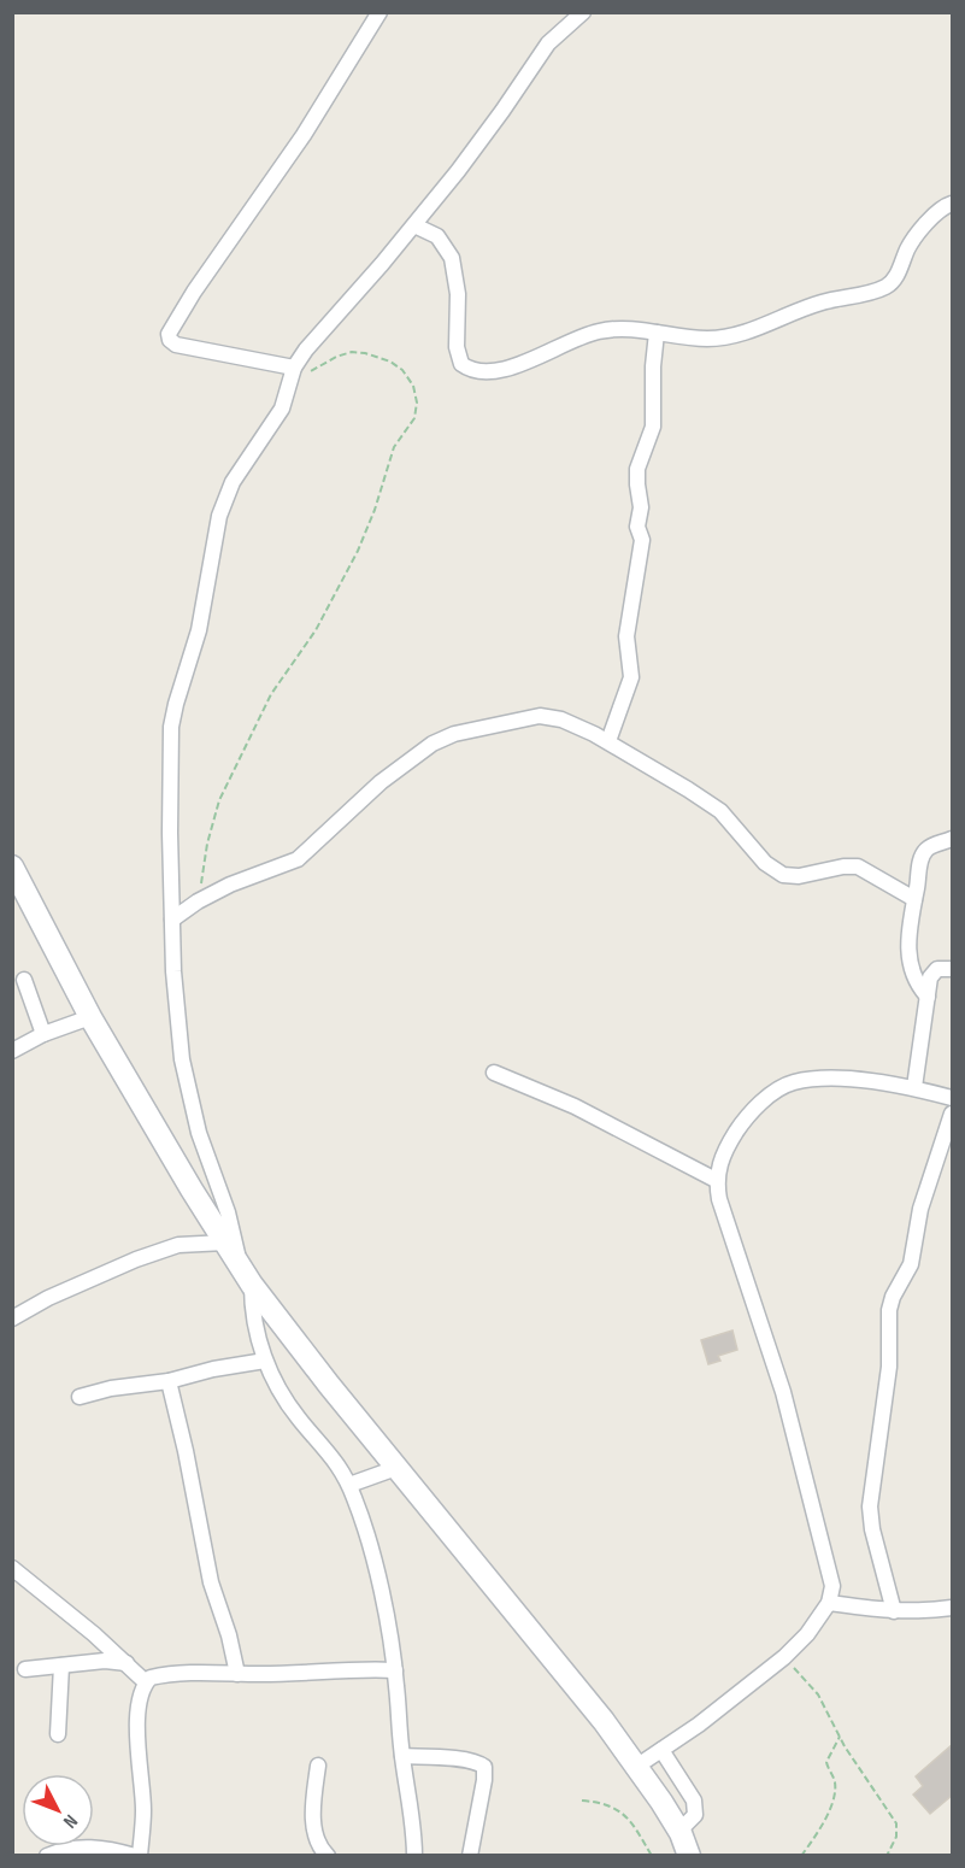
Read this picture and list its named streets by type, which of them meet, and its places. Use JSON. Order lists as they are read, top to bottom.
{
  "north": "bottom right"
}
